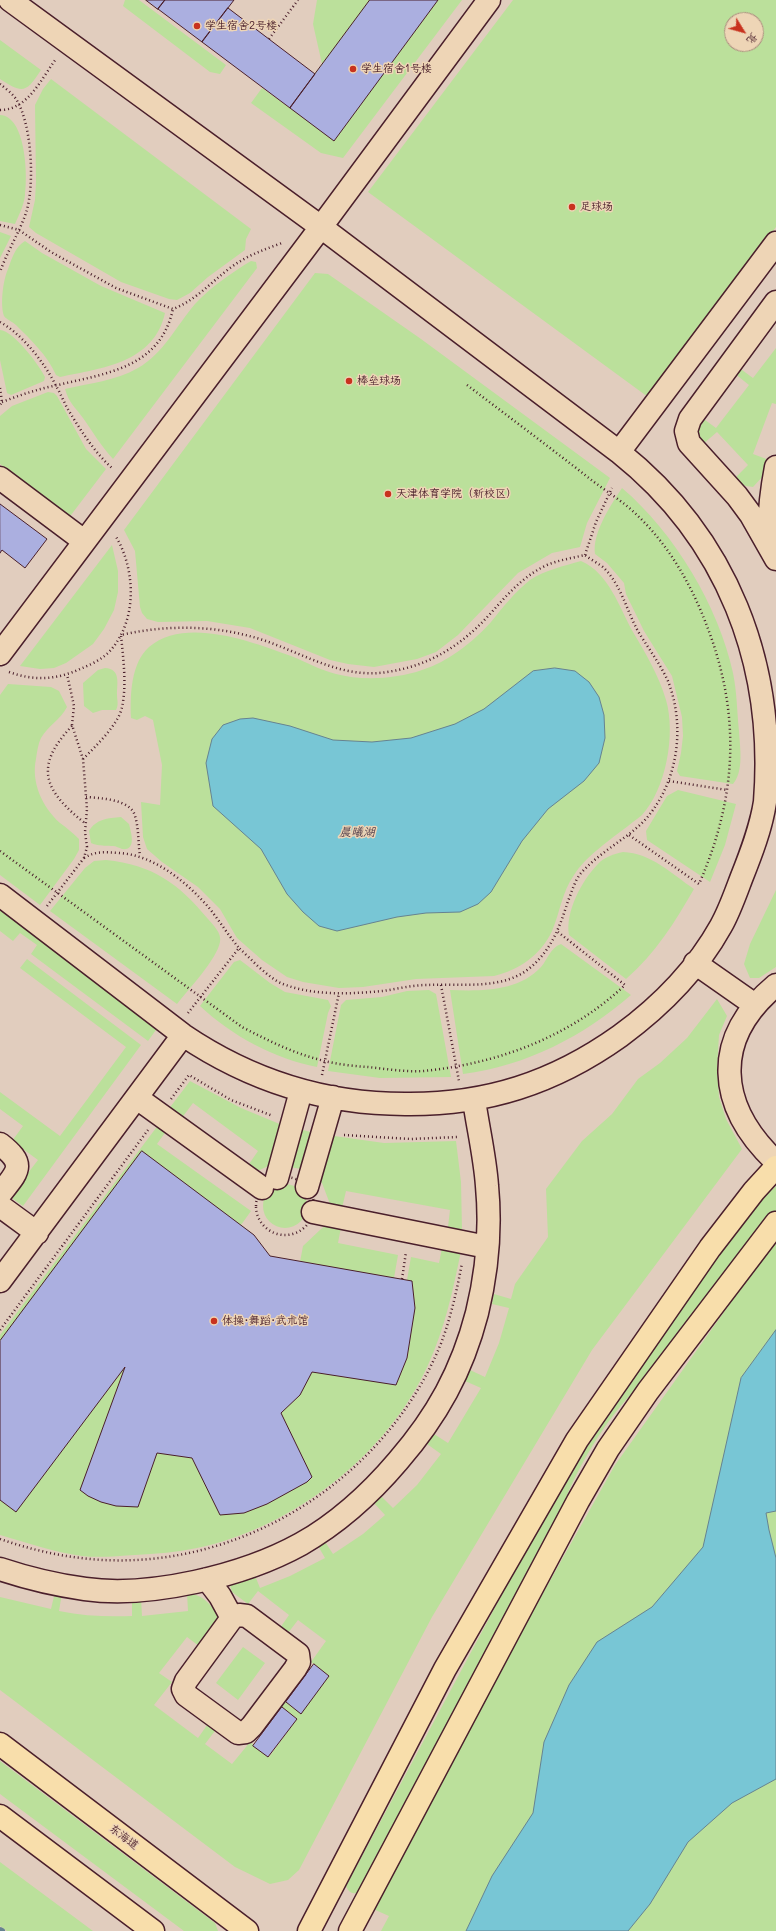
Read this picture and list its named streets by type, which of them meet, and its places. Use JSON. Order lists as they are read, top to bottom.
{
  "streets": {
    "main road": ["东海道"]
  },
  "water": ["晨曦湖"],
  "places": [
    "学生宿舍2号楼",
    "学生宿舍1号楼",
    "足球场",
    "棒垒球场",
    "天津体育学院（新校区）",
    "体操·舞蹈·武术馆"
  ],
  "north": "bottom right"
}
